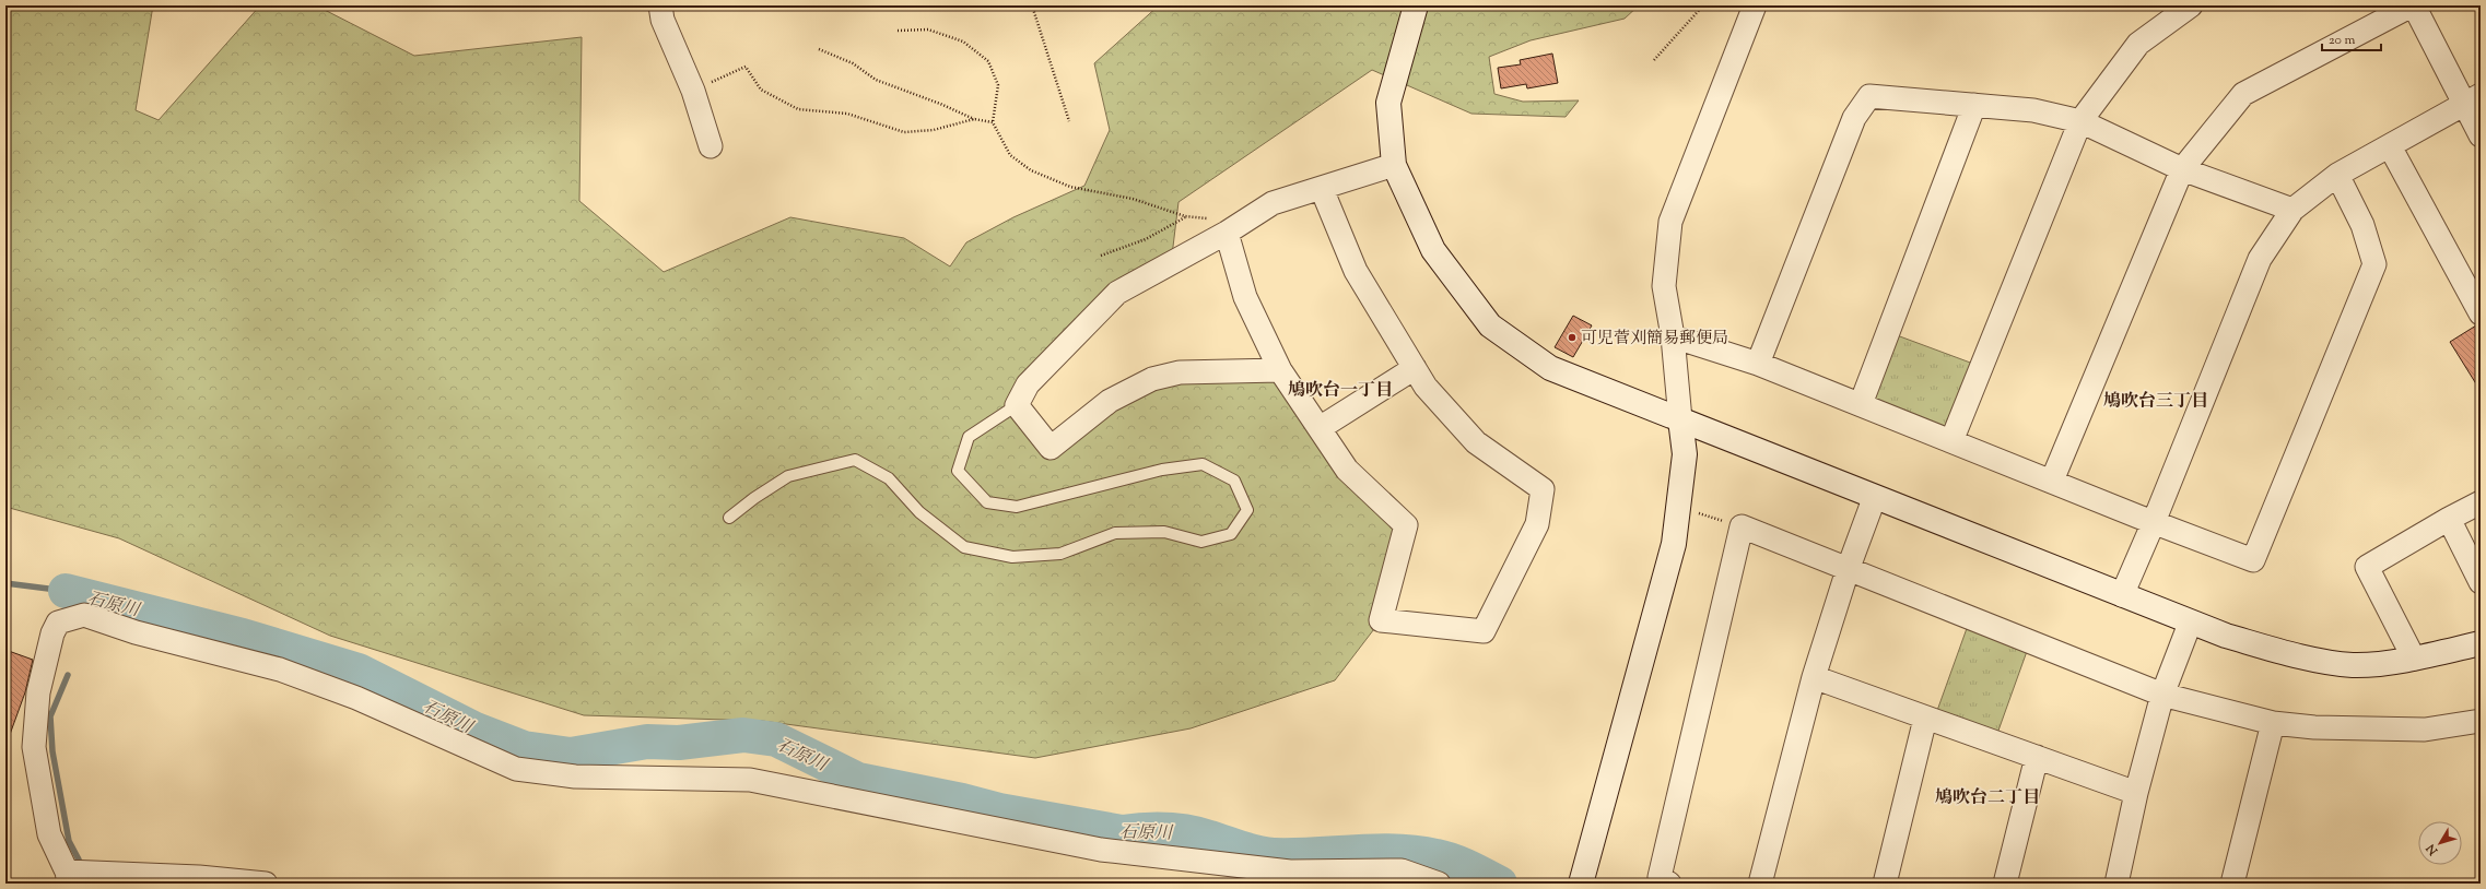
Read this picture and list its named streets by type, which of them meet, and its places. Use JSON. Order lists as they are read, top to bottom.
{
  "districts": ["鳩吹台一丁目", "鳩吹台三丁目", "鳩吹台二丁目"],
  "water": ["石原川"],
  "places": ["可児菅刈簡易郵便局"],
  "scale_bar": "20 m",
  "north": "bottom left"
}
